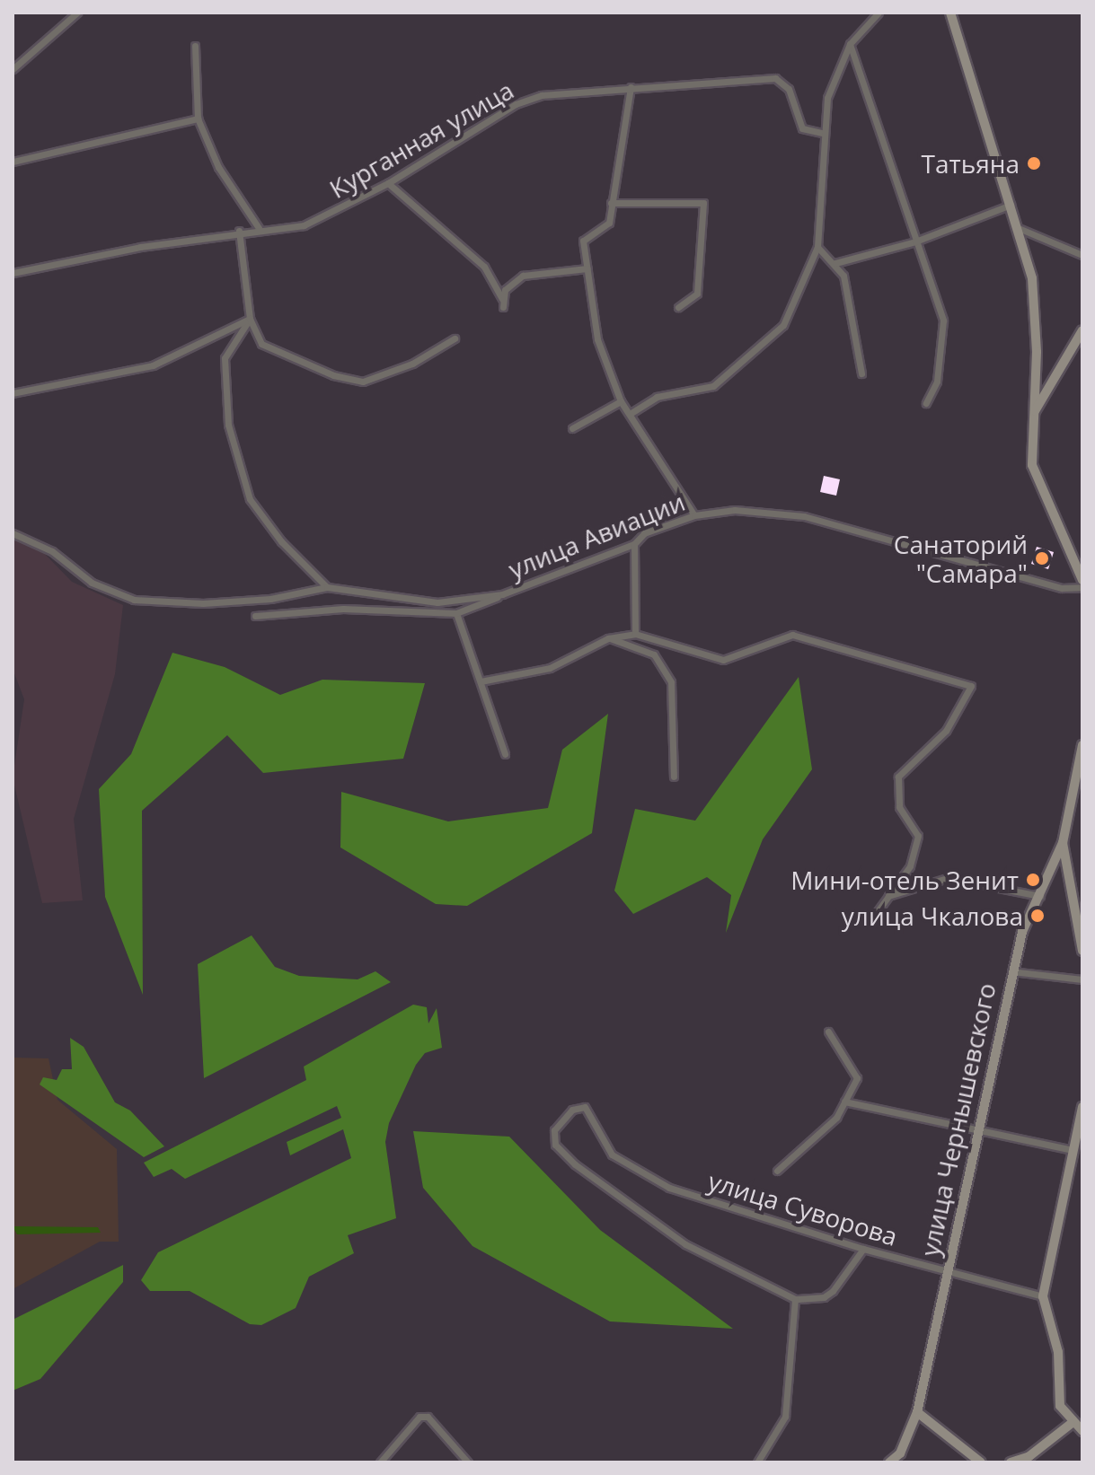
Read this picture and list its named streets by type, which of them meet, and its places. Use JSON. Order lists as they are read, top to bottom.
{
  "streets": {
    "street": [
      "Курганная улица",
      "улица Авиации",
      "улица Чернышевского",
      "улица Суворова"
    ]
  },
  "crossings": [
    ["улица Чернышевского", "улица Суворова"]
  ],
  "places": [
    "Татьяна",
    "Санаторий \"Самара\"",
    "Мини-отель Зенит",
    "улица Чкалова"
  ]
}
